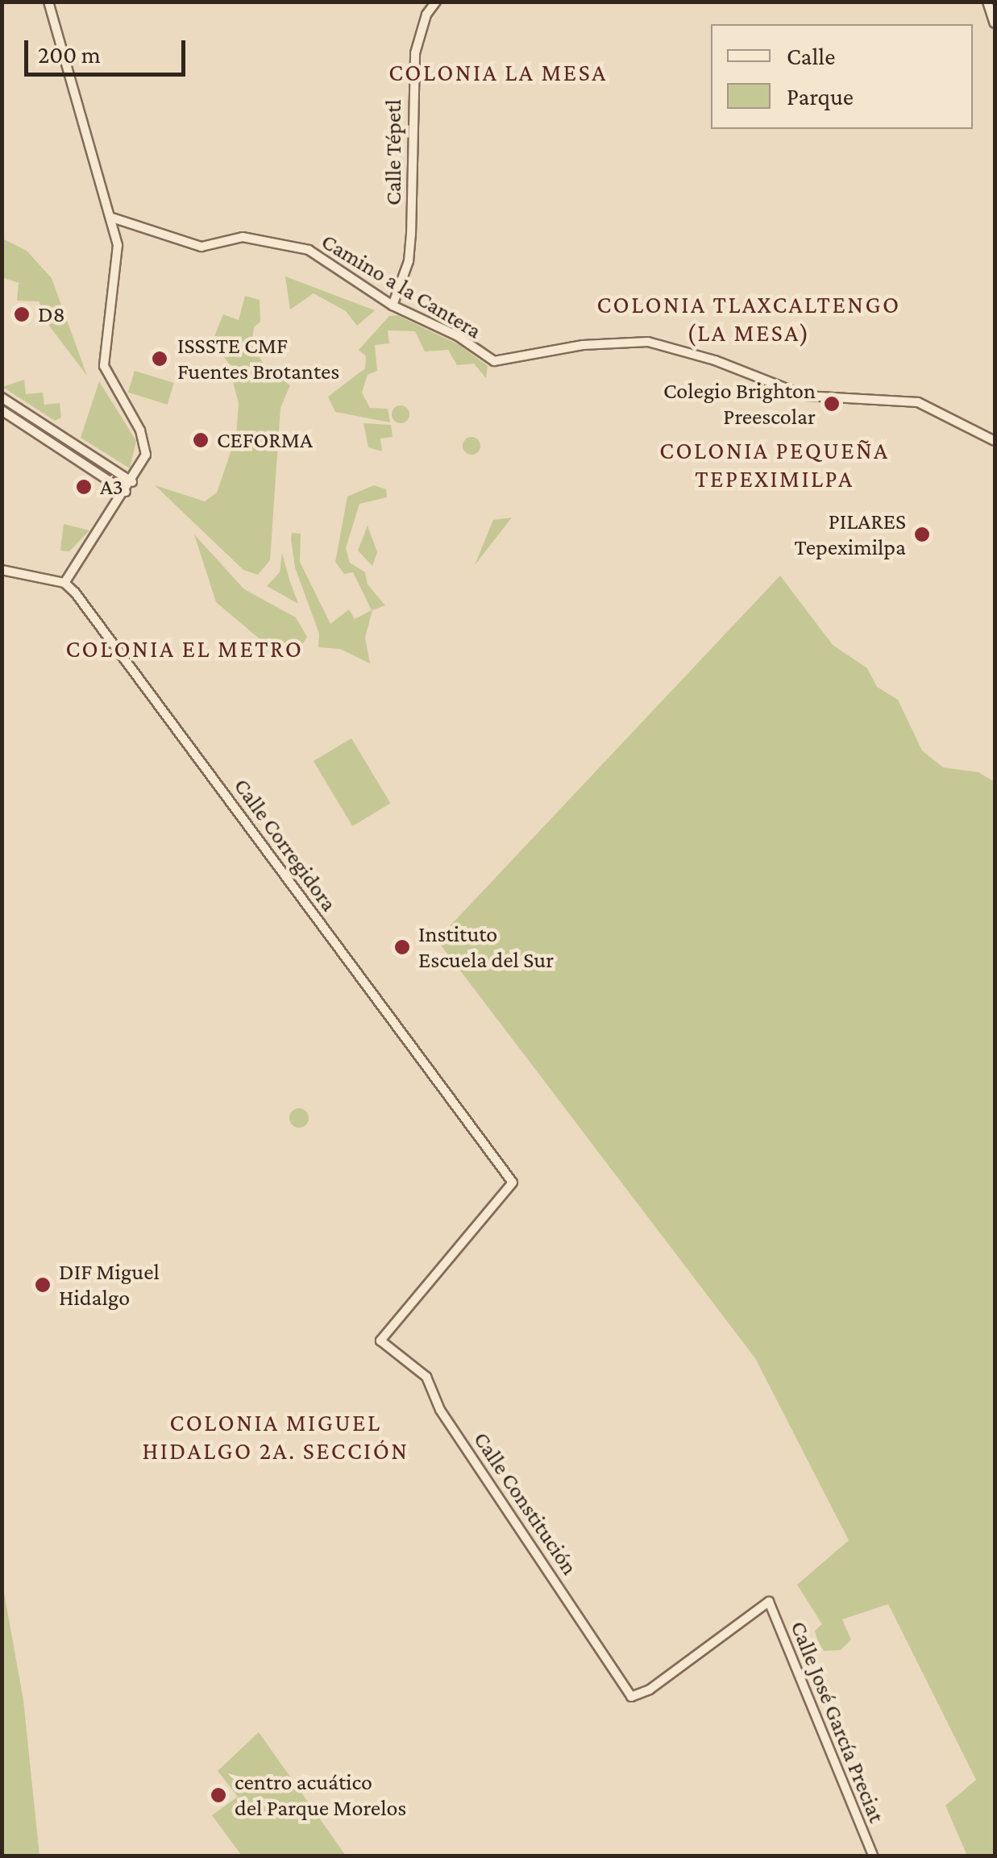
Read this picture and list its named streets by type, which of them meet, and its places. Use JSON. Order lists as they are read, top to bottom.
{
  "streets": {
    "street": [
      "Calle Tépetl",
      "Camino a la Cantera",
      "Calle Corregidora",
      "Calle Constitución",
      "Calle José García Preciat"
    ]
  },
  "crossings": [
    ["Calle Tépetl", "Camino a la Cantera"],
    ["Calle Corregidora", "Calle Constitución"],
    ["Calle Constitución", "Calle José García Preciat"]
  ],
  "districts": [
    "COLONIA LA MESA",
    "COLONIA TLAXCALTENGO (LA MESA)",
    "COLONIA PEQUEÑA TEPEXIMILPA",
    "COLONIA EL METRO",
    "COLONIA MIGUEL HIDALGO 2A. SECCIÓN"
  ],
  "places": [
    "D8",
    "ISSSTE CMF Fuentes Brotantes",
    "Colegio Brighton Preescolar",
    "CEFORMA",
    "A3",
    "PILARES Tepeximilpa",
    "Instituto Escuela del Sur",
    "DIF Miguel Hidalgo",
    "centro acuático del Parque Morelos"
  ],
  "legend": ["Calle", "Parque"],
  "scale_bar": "200 m"
}
